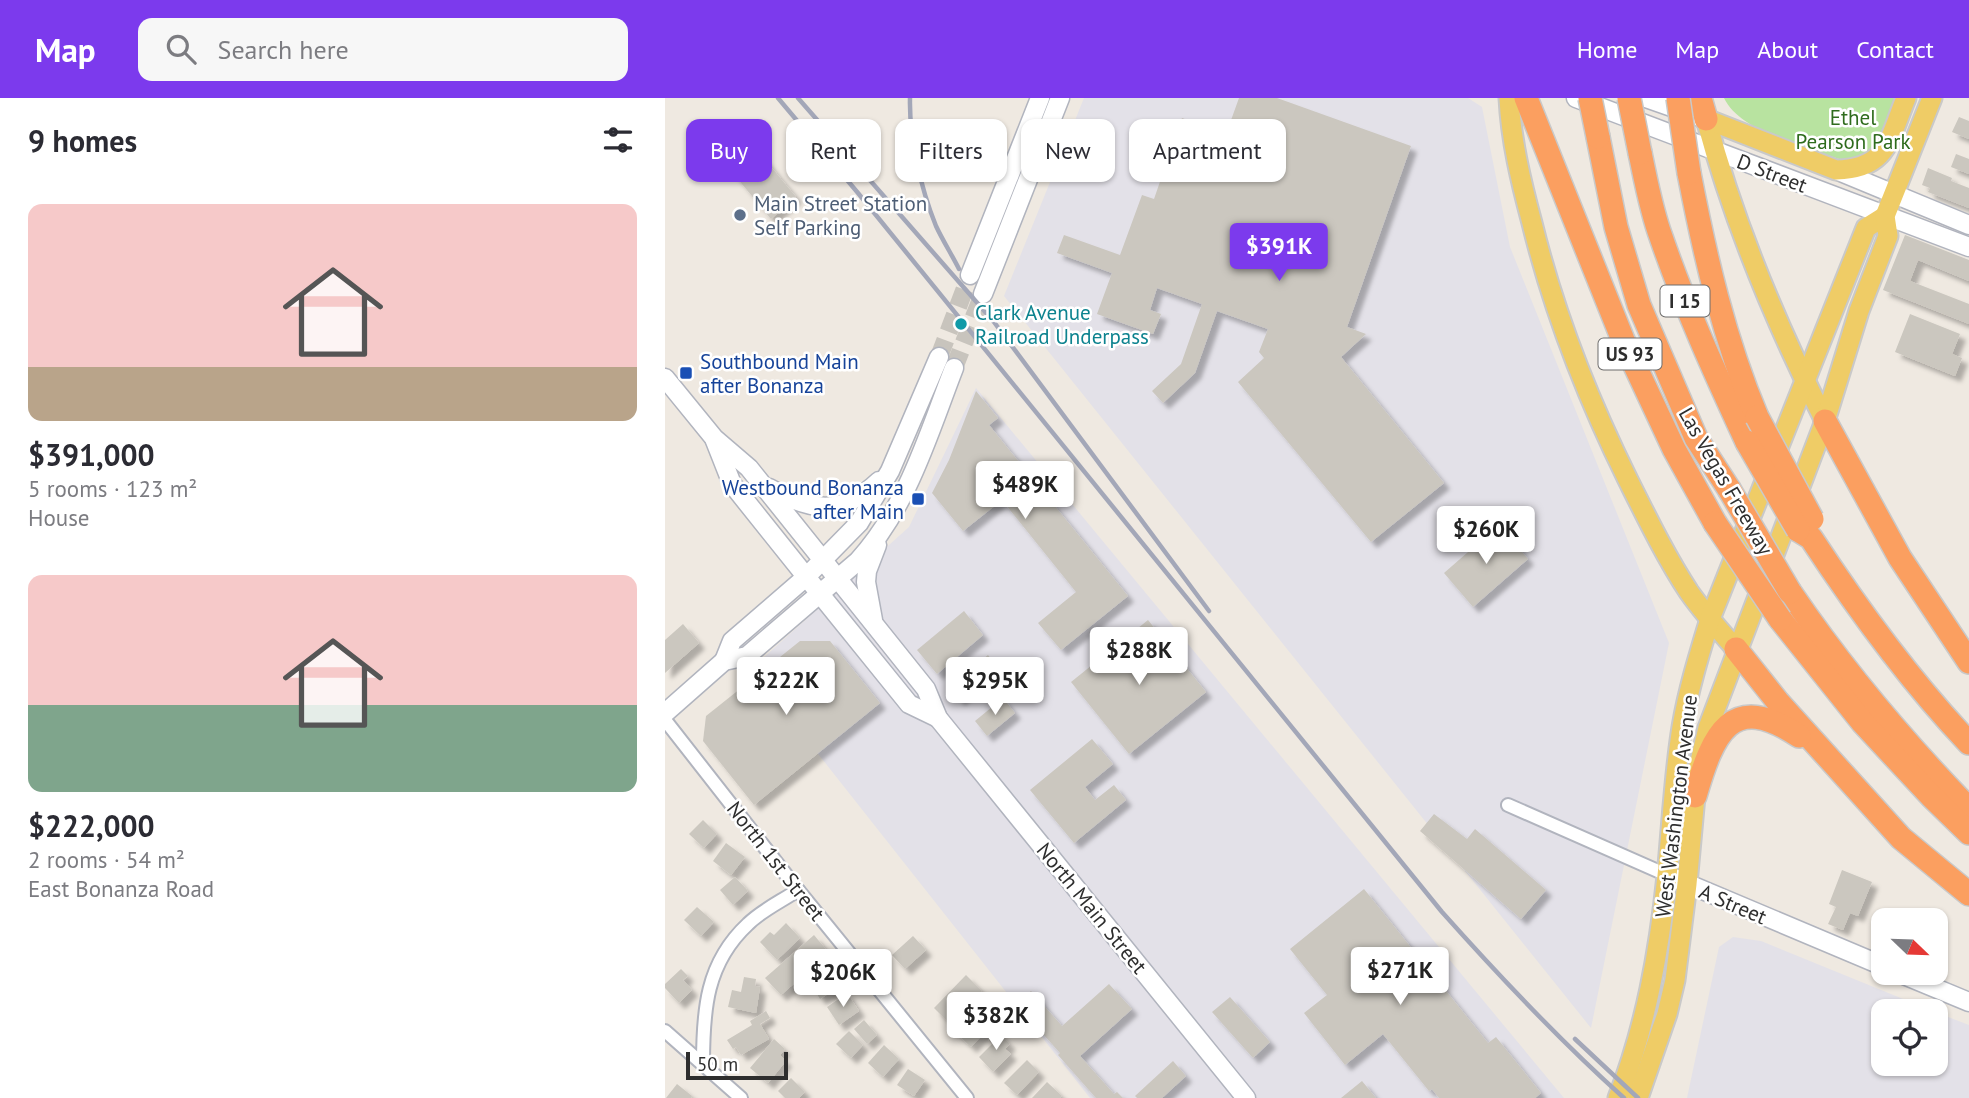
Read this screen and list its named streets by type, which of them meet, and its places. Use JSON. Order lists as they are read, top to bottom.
{
  "streets": {
    "highway": ["I 15", "US 93", "Las Vegas Freeway"],
    "main road": [
      "D Street",
      "West Washington Avenue",
      "A Street",
      "North Main Street"
    ],
    "street": ["North 1st Street"]
  },
  "crossings": [
    ["D Street", "West Washington Avenue"],
    ["West Washington Avenue", "A Street"]
  ],
  "parks": ["Ethel Pearson Park"],
  "places": {
    "other": ["Main Street Station Self Parking", "Clark Avenue Railroad Underpass"],
    "transit": ["Southbound Main after Bonanza", "Westbound Bonanza after Main"]
  },
  "scale_bar": "50 m",
  "north": "bottom right",
  "page": {
    "header": "Map",
    "search": "Search here",
    "nav": [
      "Home",
      "Map",
      "About",
      "Contact"
    ],
    "heading": "9 homes",
    "chip": [
      "Buy",
      "Rent",
      "Filters",
      "New",
      "Apartment"
    ],
    "list": [
      {
        "name": "$391,000",
        "note": "5 rooms · 123 m² · House"
      },
      {
        "name": "$222,000",
        "note": "2 rooms · 54 m² · East Bonanza Road"
      }
    ],
    "price": [
      "$391K",
      "$489K",
      "$260K",
      "$288K",
      "$222K",
      "$295K",
      "$271K",
      "$206K",
      "$382K"
    ],
    "scale": "50 m"
  }
}
